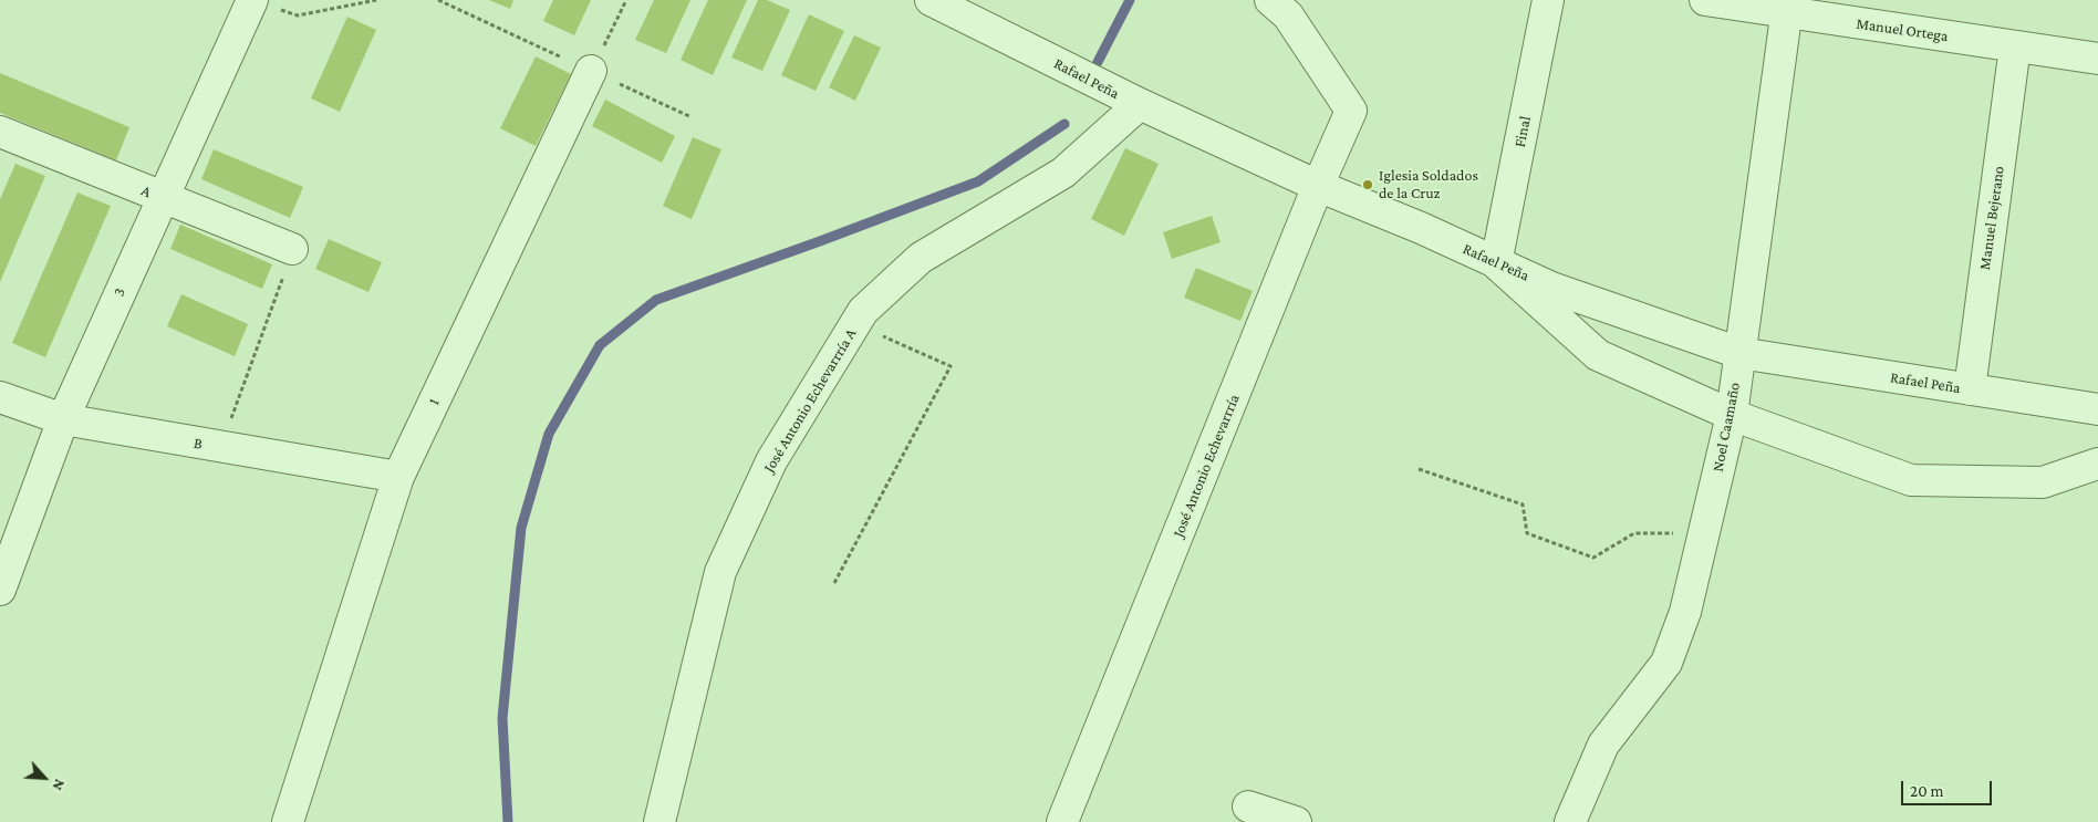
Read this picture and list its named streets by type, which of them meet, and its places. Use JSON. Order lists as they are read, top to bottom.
{
  "streets": {
    "street": [
      "Manuel Ortega",
      "Rafael Peña",
      "Final",
      "A",
      "Manuel Bejerano",
      "3",
      "José Antonio Echevarrría A",
      "1",
      "Noel Caamaño",
      "B",
      "José Antonio Echevarrría"
    ]
  },
  "crossings": [
    ["Manuel Ortega", "Manuel Bejerano"],
    ["Manuel Ortega", "Noel Caamaño"],
    ["Rafael Peña", "Final"],
    ["Rafael Peña", "Manuel Bejerano"],
    ["Rafael Peña", "José Antonio Echevarrría A"],
    ["Rafael Peña", "Noel Caamaño"],
    ["Rafael Peña", "José Antonio Echevarrría"],
    ["A", "3"],
    ["3", "B"],
    ["1", "B"]
  ],
  "places": ["Iglesia Soldados de la Cruz"],
  "scale_bar": "20 m",
  "north": "bottom right"
}
